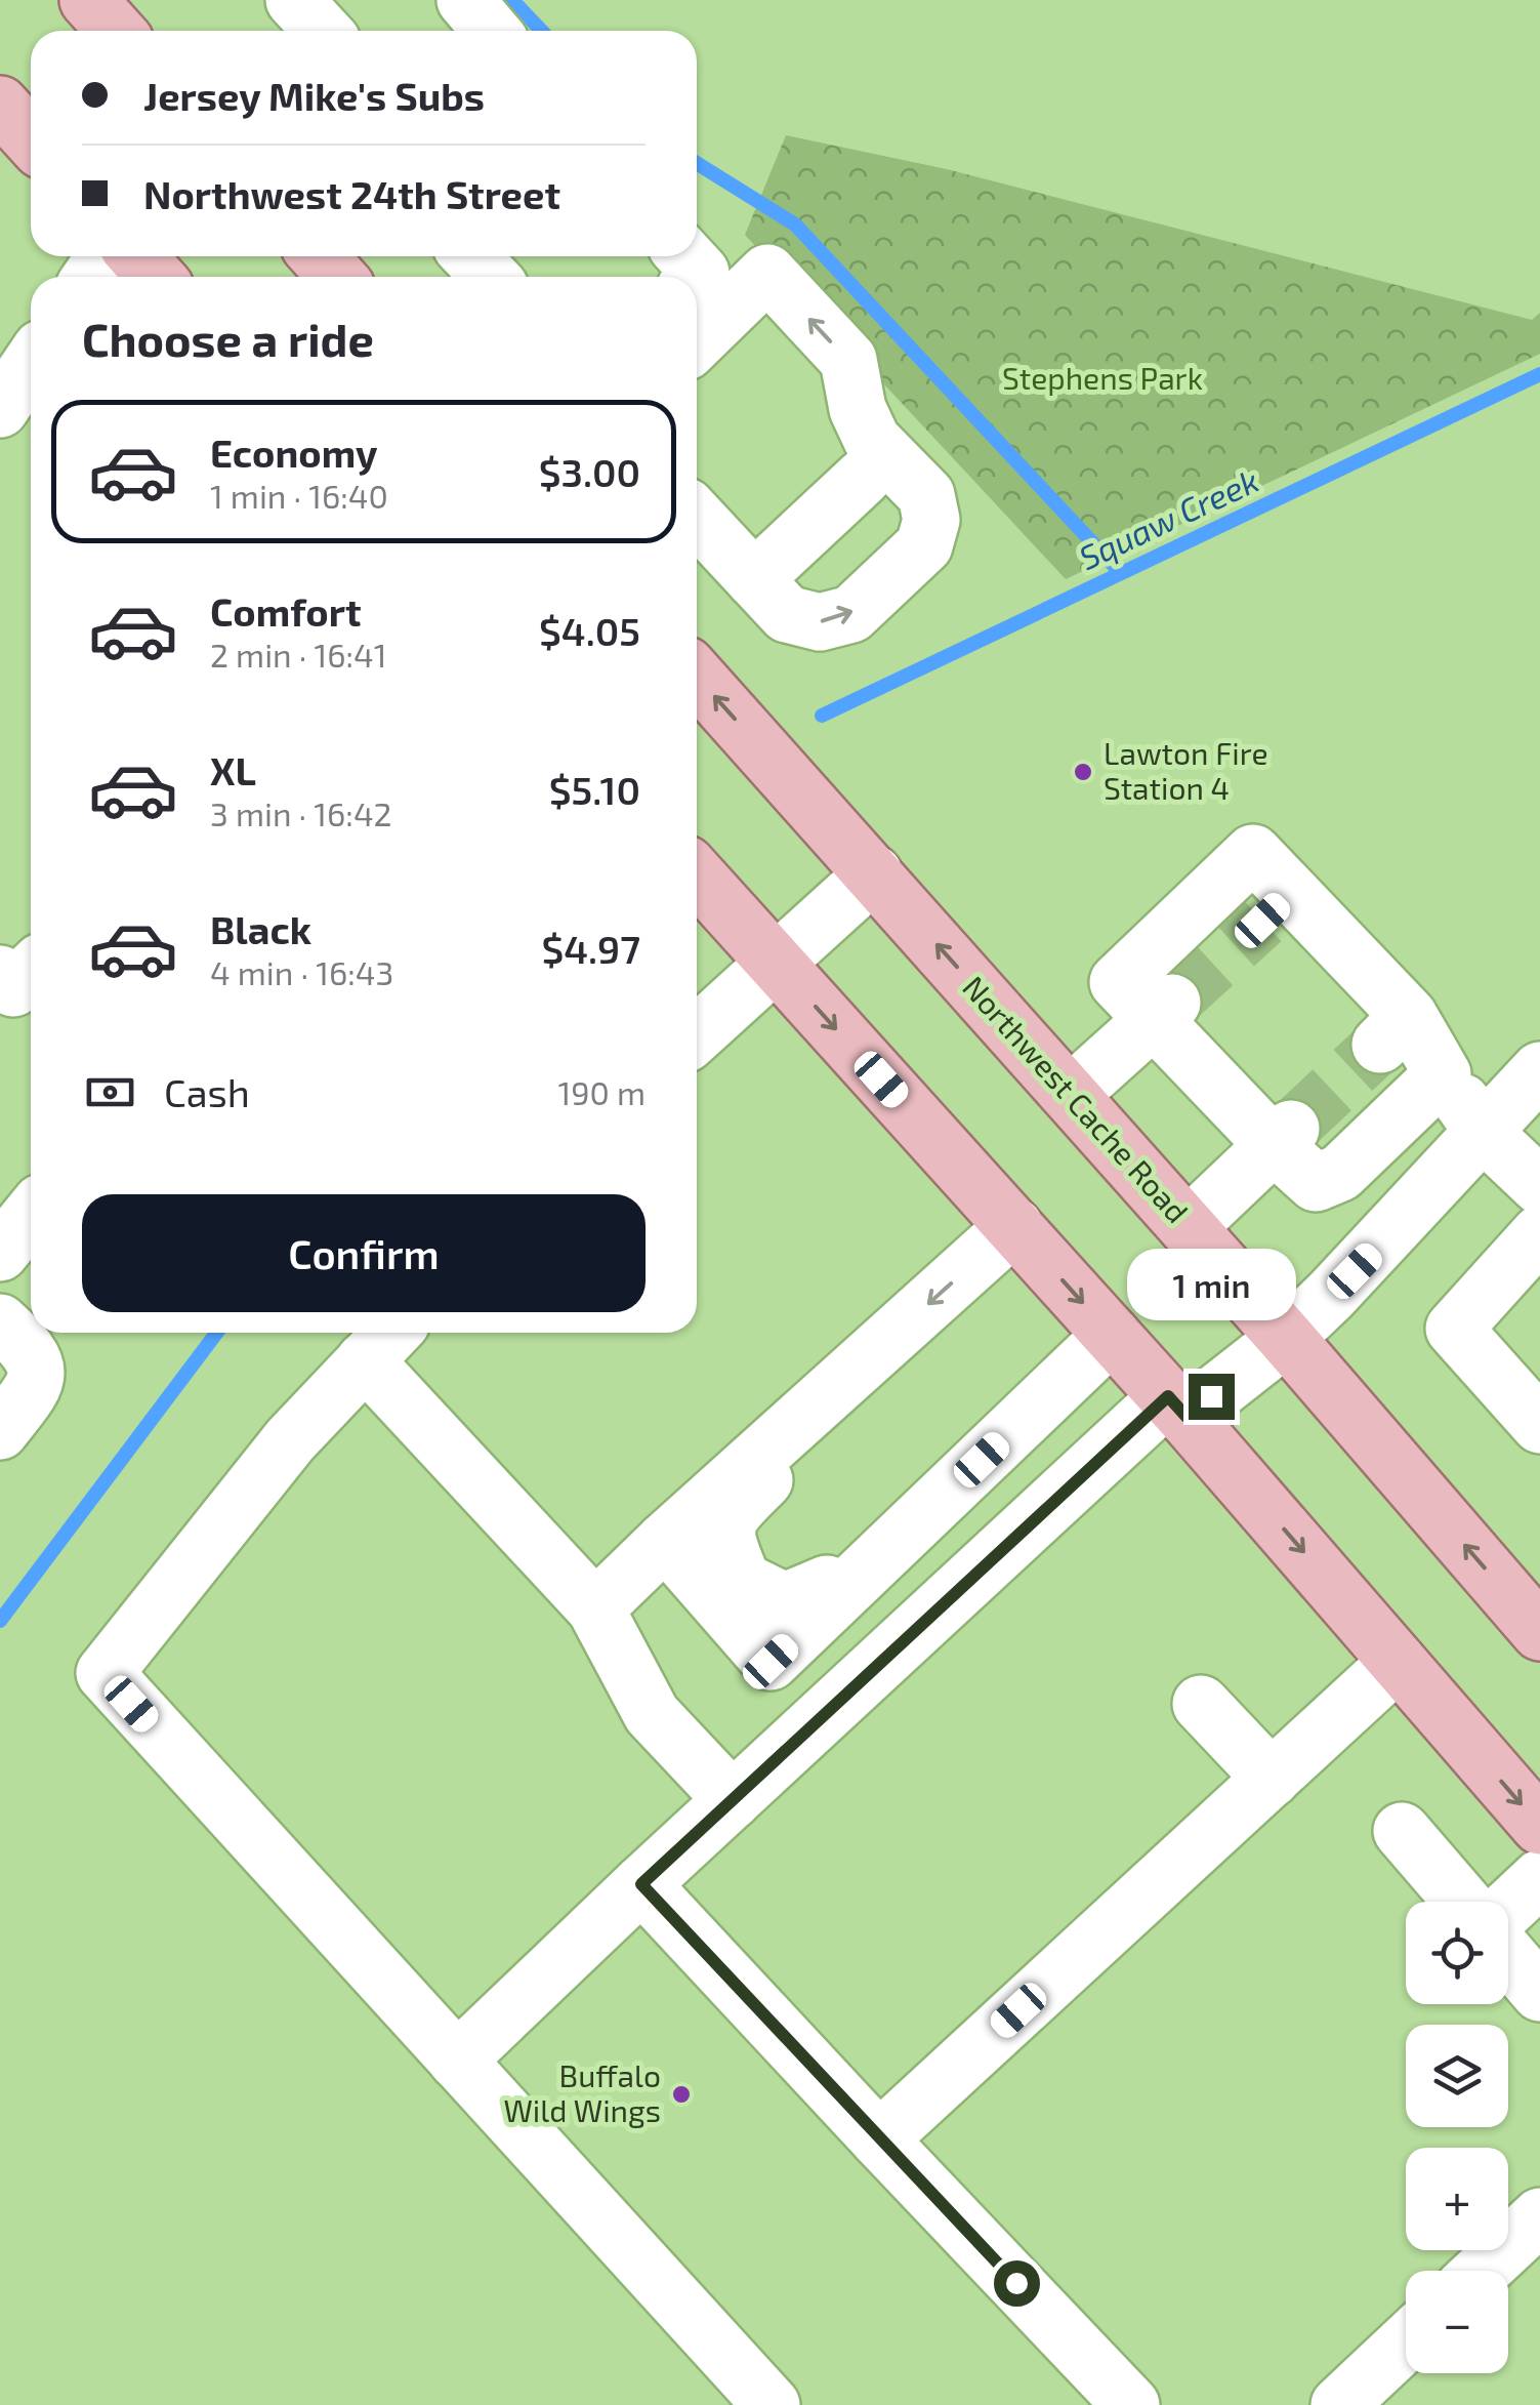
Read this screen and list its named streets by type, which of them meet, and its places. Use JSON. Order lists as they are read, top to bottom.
{
  "streets": {
    "main road": ["Northwest Cache Road"]
  },
  "water": ["Squaw Creek"],
  "parks": ["Stephens Park"],
  "places": ["Lawton Fire Station 4", "Buffalo Wild Wings"],
  "page": {
    "banner": ["Jersey Mike's Subs", "Northwest 24th Street"],
    "heading": "Choose a ride",
    "list": [
      {
        "name": "Economy",
        "note": "1 min · 16:40",
        "value": "$3.00"
      },
      {
        "name": "Comfort",
        "note": "2 min · 16:41",
        "value": "$4.05"
      },
      {
        "name": "XL",
        "note": "3 min · 16:42",
        "value": "$5.10"
      },
      {
        "name": "Black",
        "note": "4 min · 16:43",
        "value": "$4.97"
      }
    ],
    "pay": ["Cash", "190 m"],
    "buttons": "Confirm",
    "bubble": "1 min",
    "map_buttons": ["+", "−"]
  }
}
